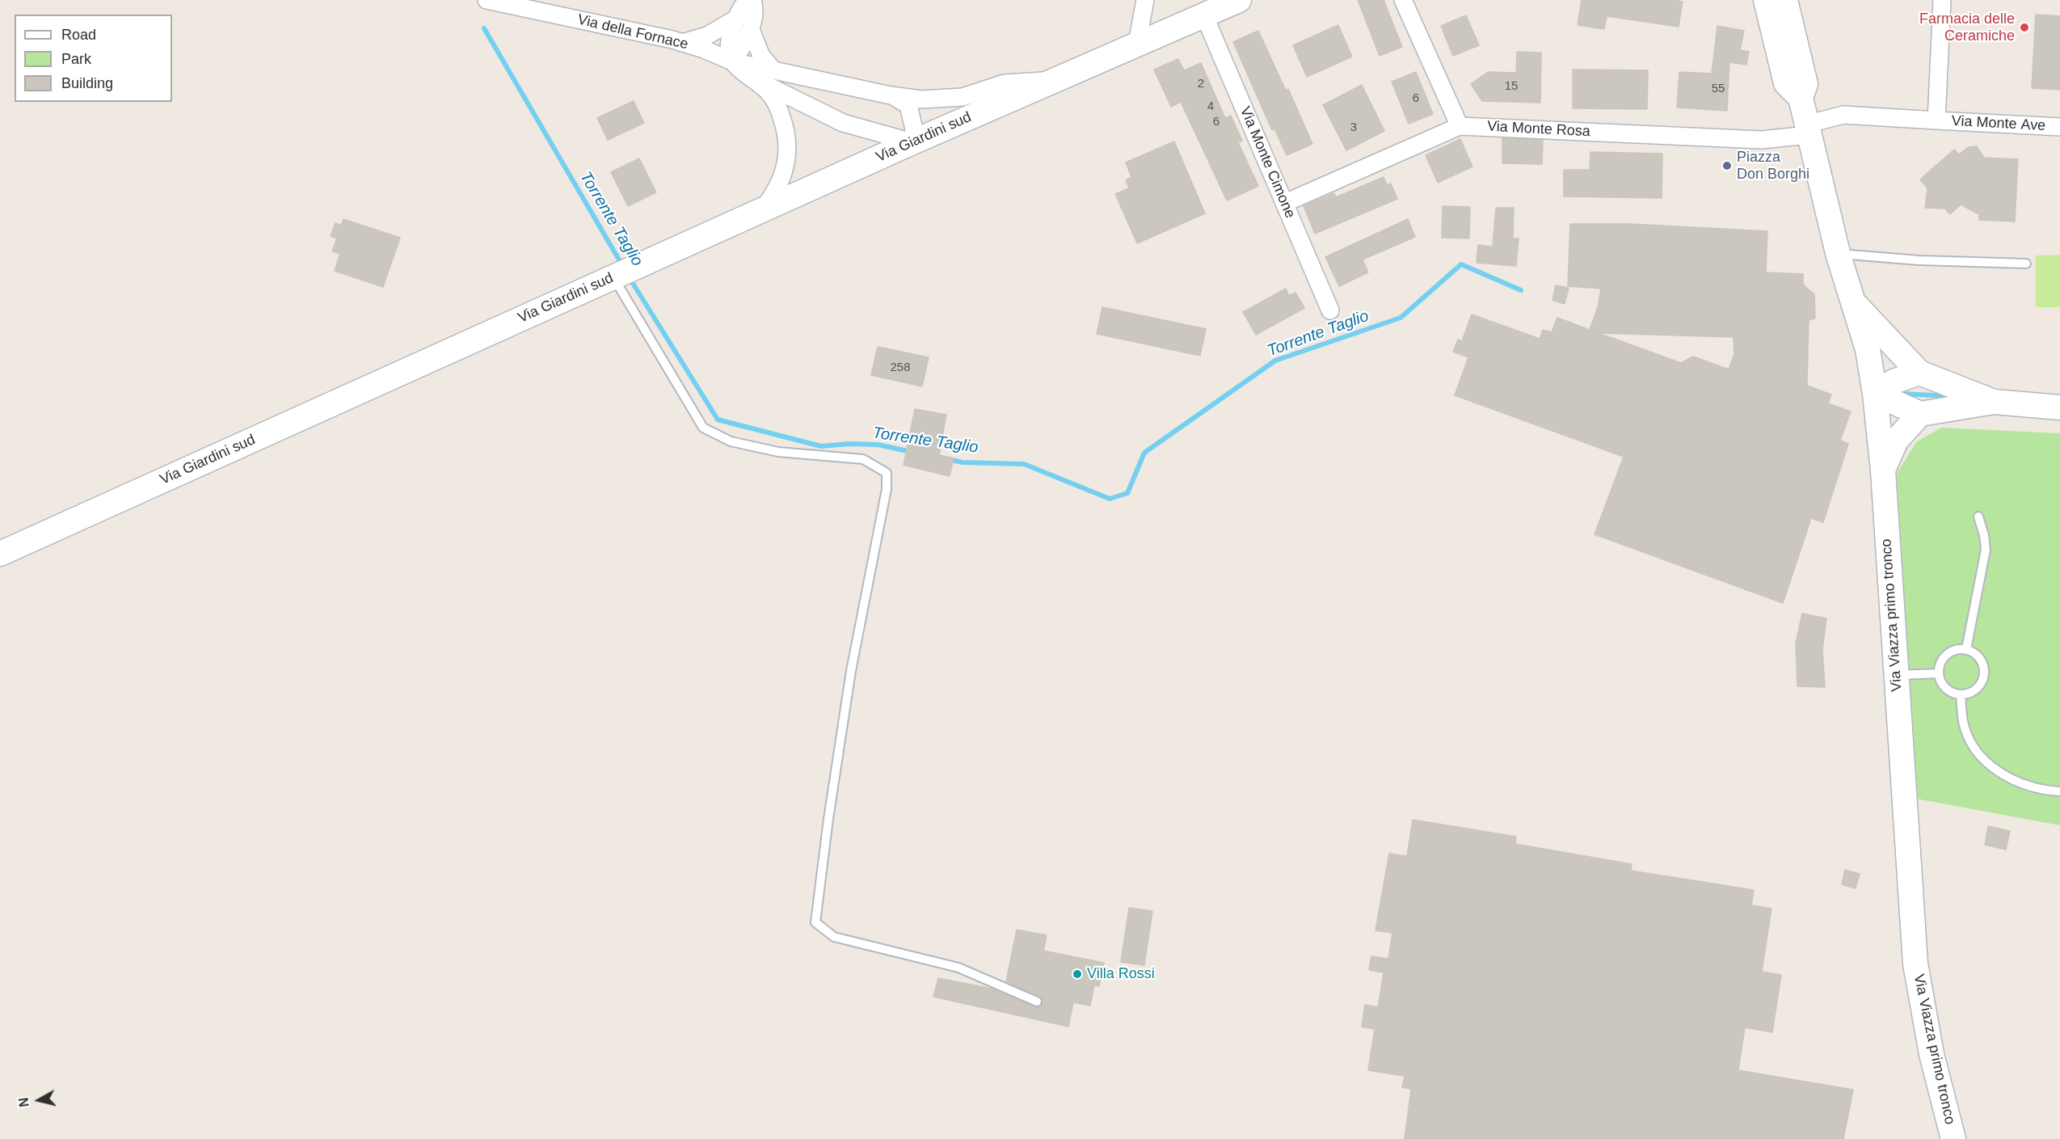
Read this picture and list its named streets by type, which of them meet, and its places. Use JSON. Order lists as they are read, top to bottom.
{
  "streets": {
    "street": [
      "Via della Fornace",
      "Via Monte Ave",
      "Via Monte Rosa",
      "Via Giardini sud",
      "Via Monte Cimone",
      "Via Viazza primo tronco"
    ]
  },
  "crossings": [
    ["Via Monte Ave", "Via Monte Rosa"],
    ["Via Monte Ave", "Via Viazza primo tronco"],
    ["Via Monte Rosa", "Via Monte Cimone"],
    ["Via Monte Rosa", "Via Viazza primo tronco"],
    ["Via Giardini sud", "Via Monte Cimone"]
  ],
  "water": ["Torrente Taglio"],
  "places": ["Farmacia delle Ceramiche", "Piazza Don Borghi", "Villa Rossi"],
  "house_numbers": [
    "2",
    "15",
    "55",
    "6",
    "4",
    "6",
    "3",
    "258"
  ],
  "legend": ["Road", "Park", "Building"],
  "north": "left"
}
